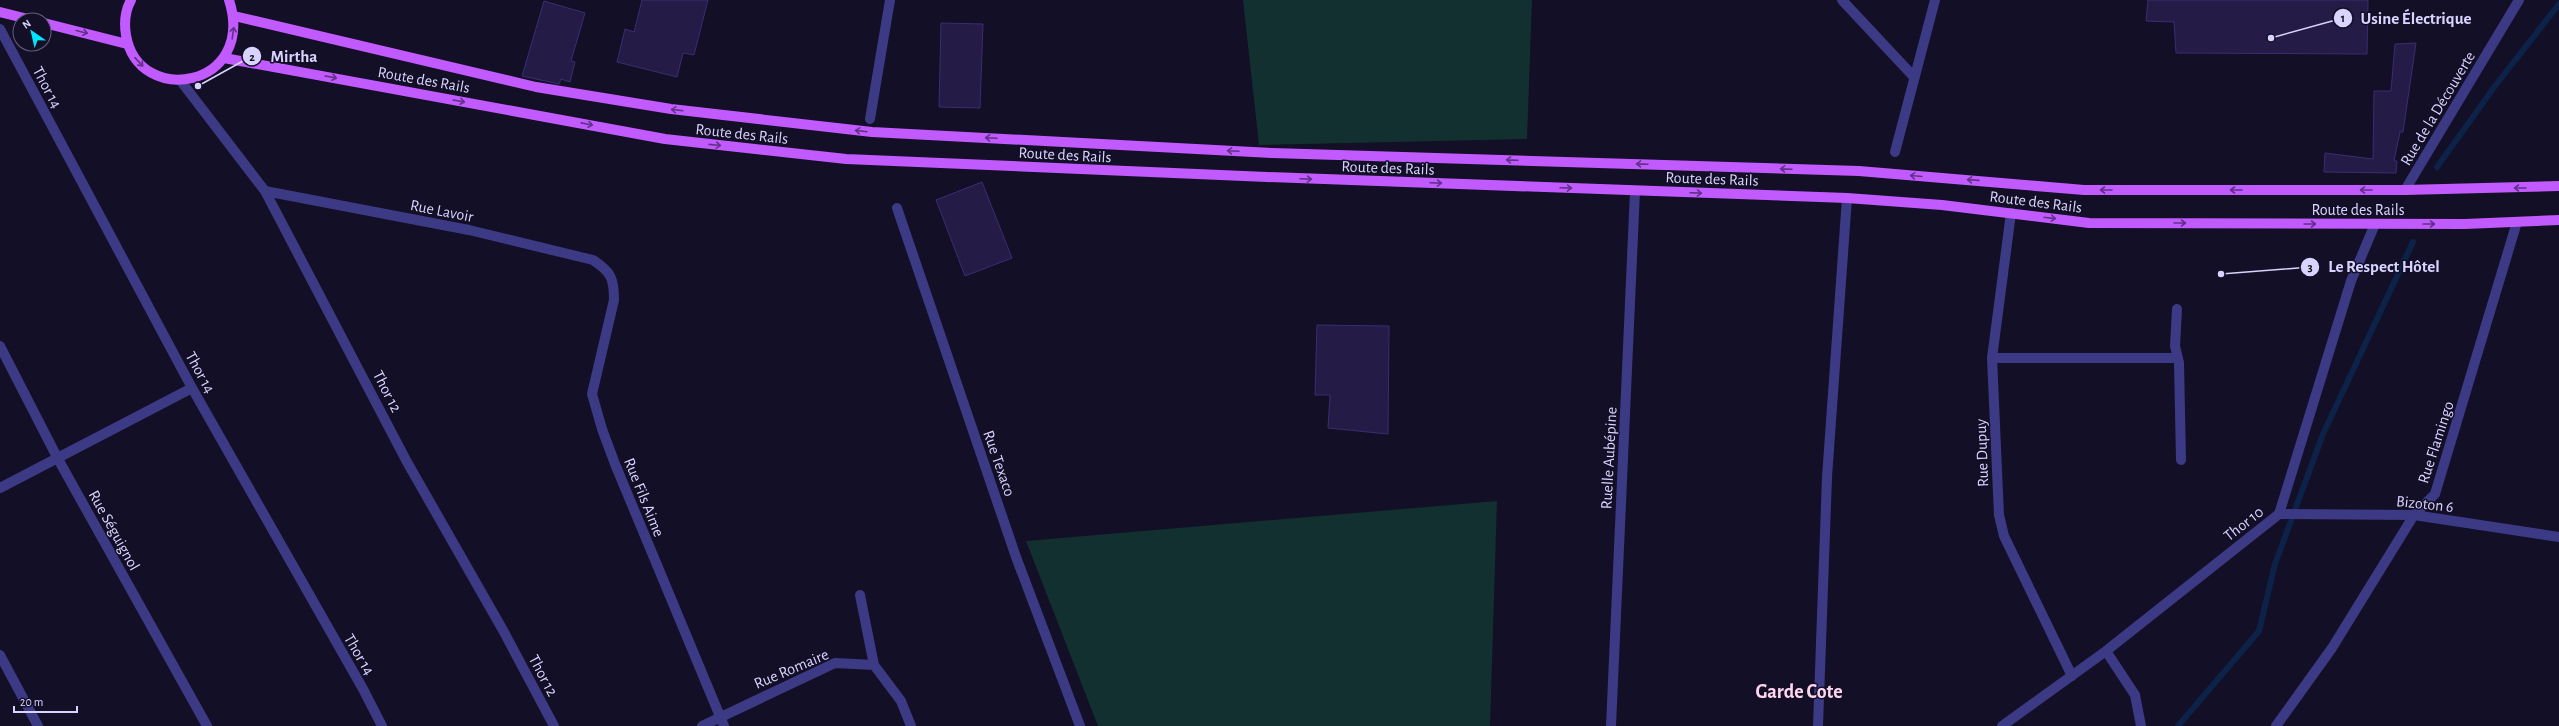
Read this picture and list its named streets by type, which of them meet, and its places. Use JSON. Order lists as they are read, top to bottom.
{
  "streets": {
    "main road": ["Route des Rails"],
    "street": [
      "Thor 14",
      "Rue de la Découverte",
      "Rue Lavoir",
      "Thor 12",
      "Rue Flamingo",
      "Rue Dupuy",
      "Ruelle Aubépine",
      "Rue Texaco",
      "Rue Fils Aime",
      "Bizoton 6",
      "Thor 10",
      "Rue Séguignol",
      "Rue Romaire"
    ]
  },
  "crossings": [
    ["Route des Rails", "Rue de la Découverte"],
    ["Route des Rails", "Rue Flamingo"],
    ["Route des Rails", "Rue Dupuy"],
    ["Route des Rails", "Ruelle Aubépine"],
    ["Route des Rails", "Thor 10"],
    ["Rue Lavoir", "Thor 12"],
    ["Rue Lavoir", "Rue Fils Aime"],
    ["Rue Flamingo", "Bizoton 6"],
    ["Rue Dupuy", "Thor 10"],
    ["Rue Fils Aime", "Rue Romaire"],
    ["Bizoton 6", "Thor 10"]
  ],
  "districts": ["Garde Cote"],
  "places": ["Usine Électrique", "Mirtha", "Le Respect Hôtel"],
  "scale_bar": "20 m",
  "north": "top left"
}
